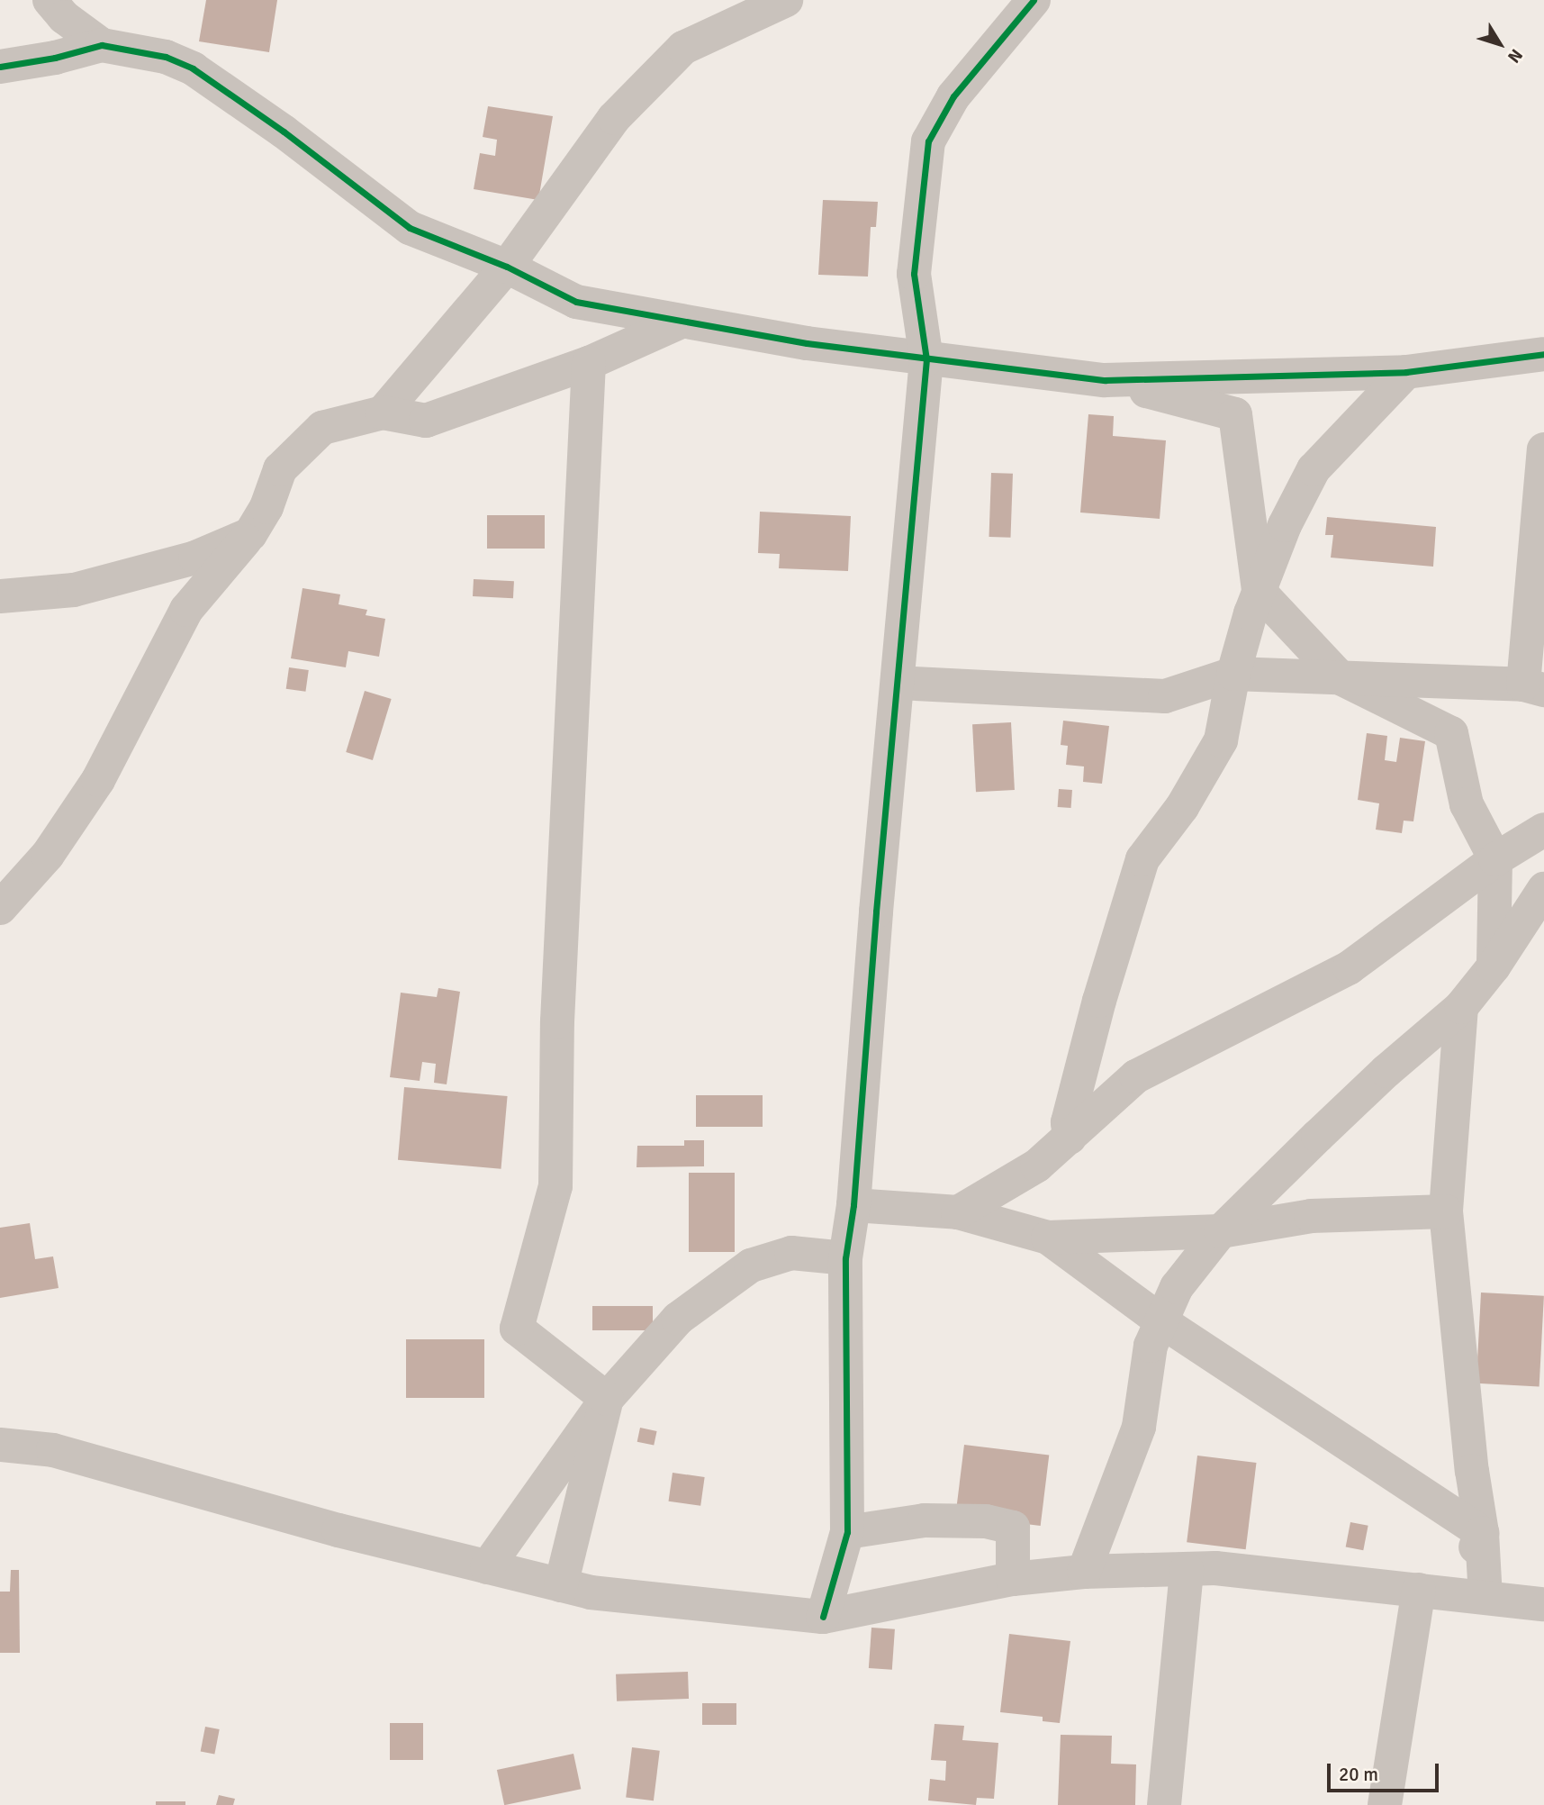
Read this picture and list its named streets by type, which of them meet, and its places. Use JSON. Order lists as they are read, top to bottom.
{
  "scale_bar": "20 m",
  "north": "bottom right"
}
